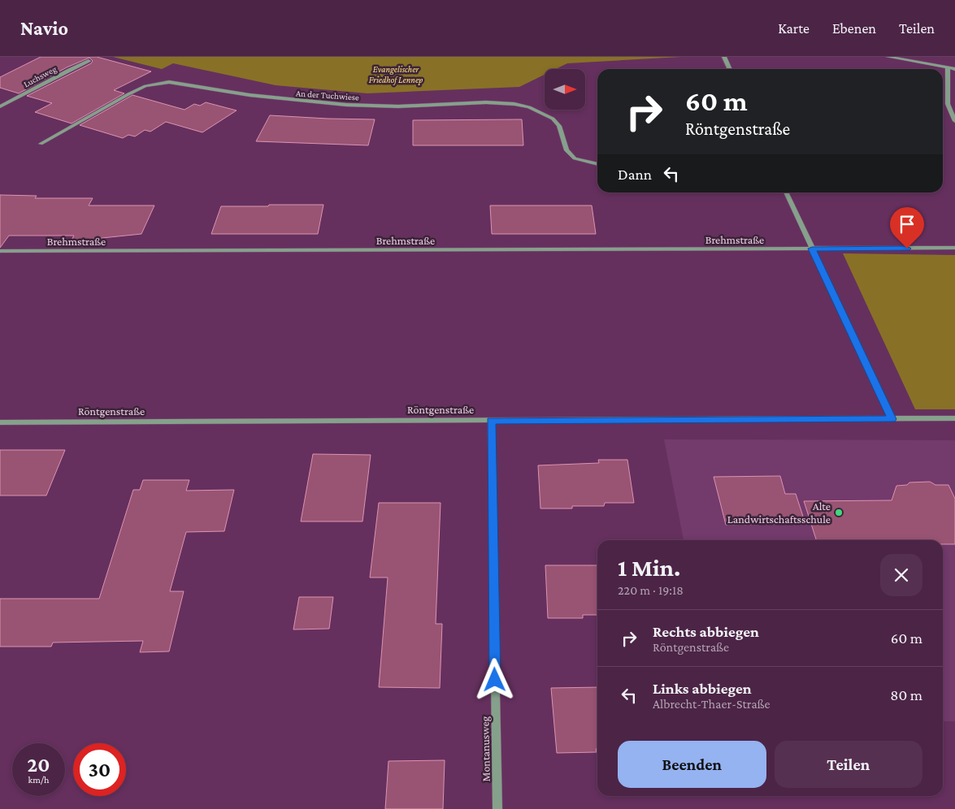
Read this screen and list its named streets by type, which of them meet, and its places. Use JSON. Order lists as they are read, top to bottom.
{
  "streets": {
    "street": [
      "Luchsweg",
      "An der Tuchwiese",
      "Brehmstraße",
      "Röntgenstraße",
      "Montanusweg"
    ]
  },
  "crossings": [
    ["Röntgenstraße", "Montanusweg"]
  ],
  "parks": ["Evangelischer Friedhof Lennep"],
  "places": ["Alte Landwirtschaftsschule"],
  "north": "right",
  "page": {
    "header": "Navio",
    "nav": ["Karte", "Ebenen", "Teilen"],
    "turn": ["60 m", "Röntgenstraße"],
    "then": "Dann",
    "heading": ["1 Min.", "220 m · 19:18"],
    "list": [
      {
        "name": "Rechts abbiegen",
        "note": "Röntgenstraße",
        "value": "60 m"
      },
      {
        "name": "Links abbiegen",
        "note": "Albrecht-Thaer-Straße",
        "value": "80 m"
      }
    ],
    "buttons": ["Beenden", "Teilen"],
    "speed": "20 km/h",
    "limit": "30"
  }
}
